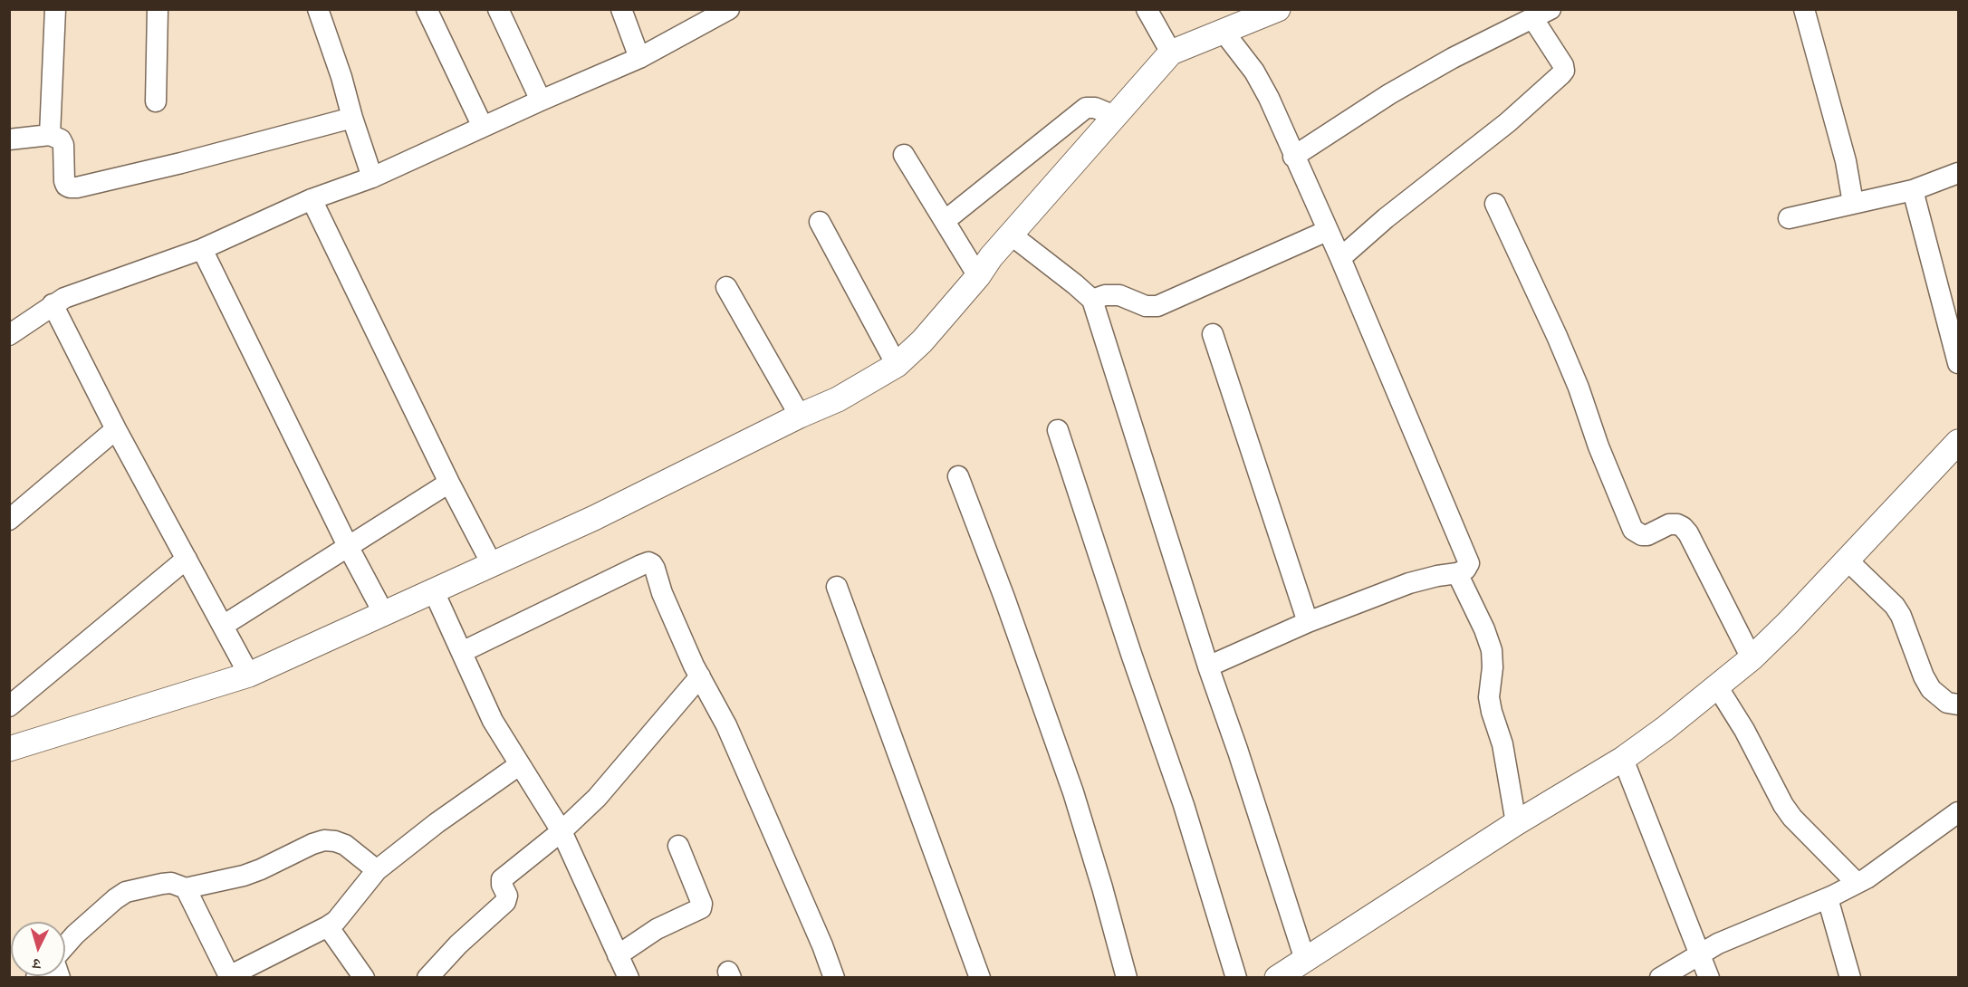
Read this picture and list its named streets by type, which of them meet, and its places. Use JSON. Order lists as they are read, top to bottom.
{
  "north": "bottom"
}
